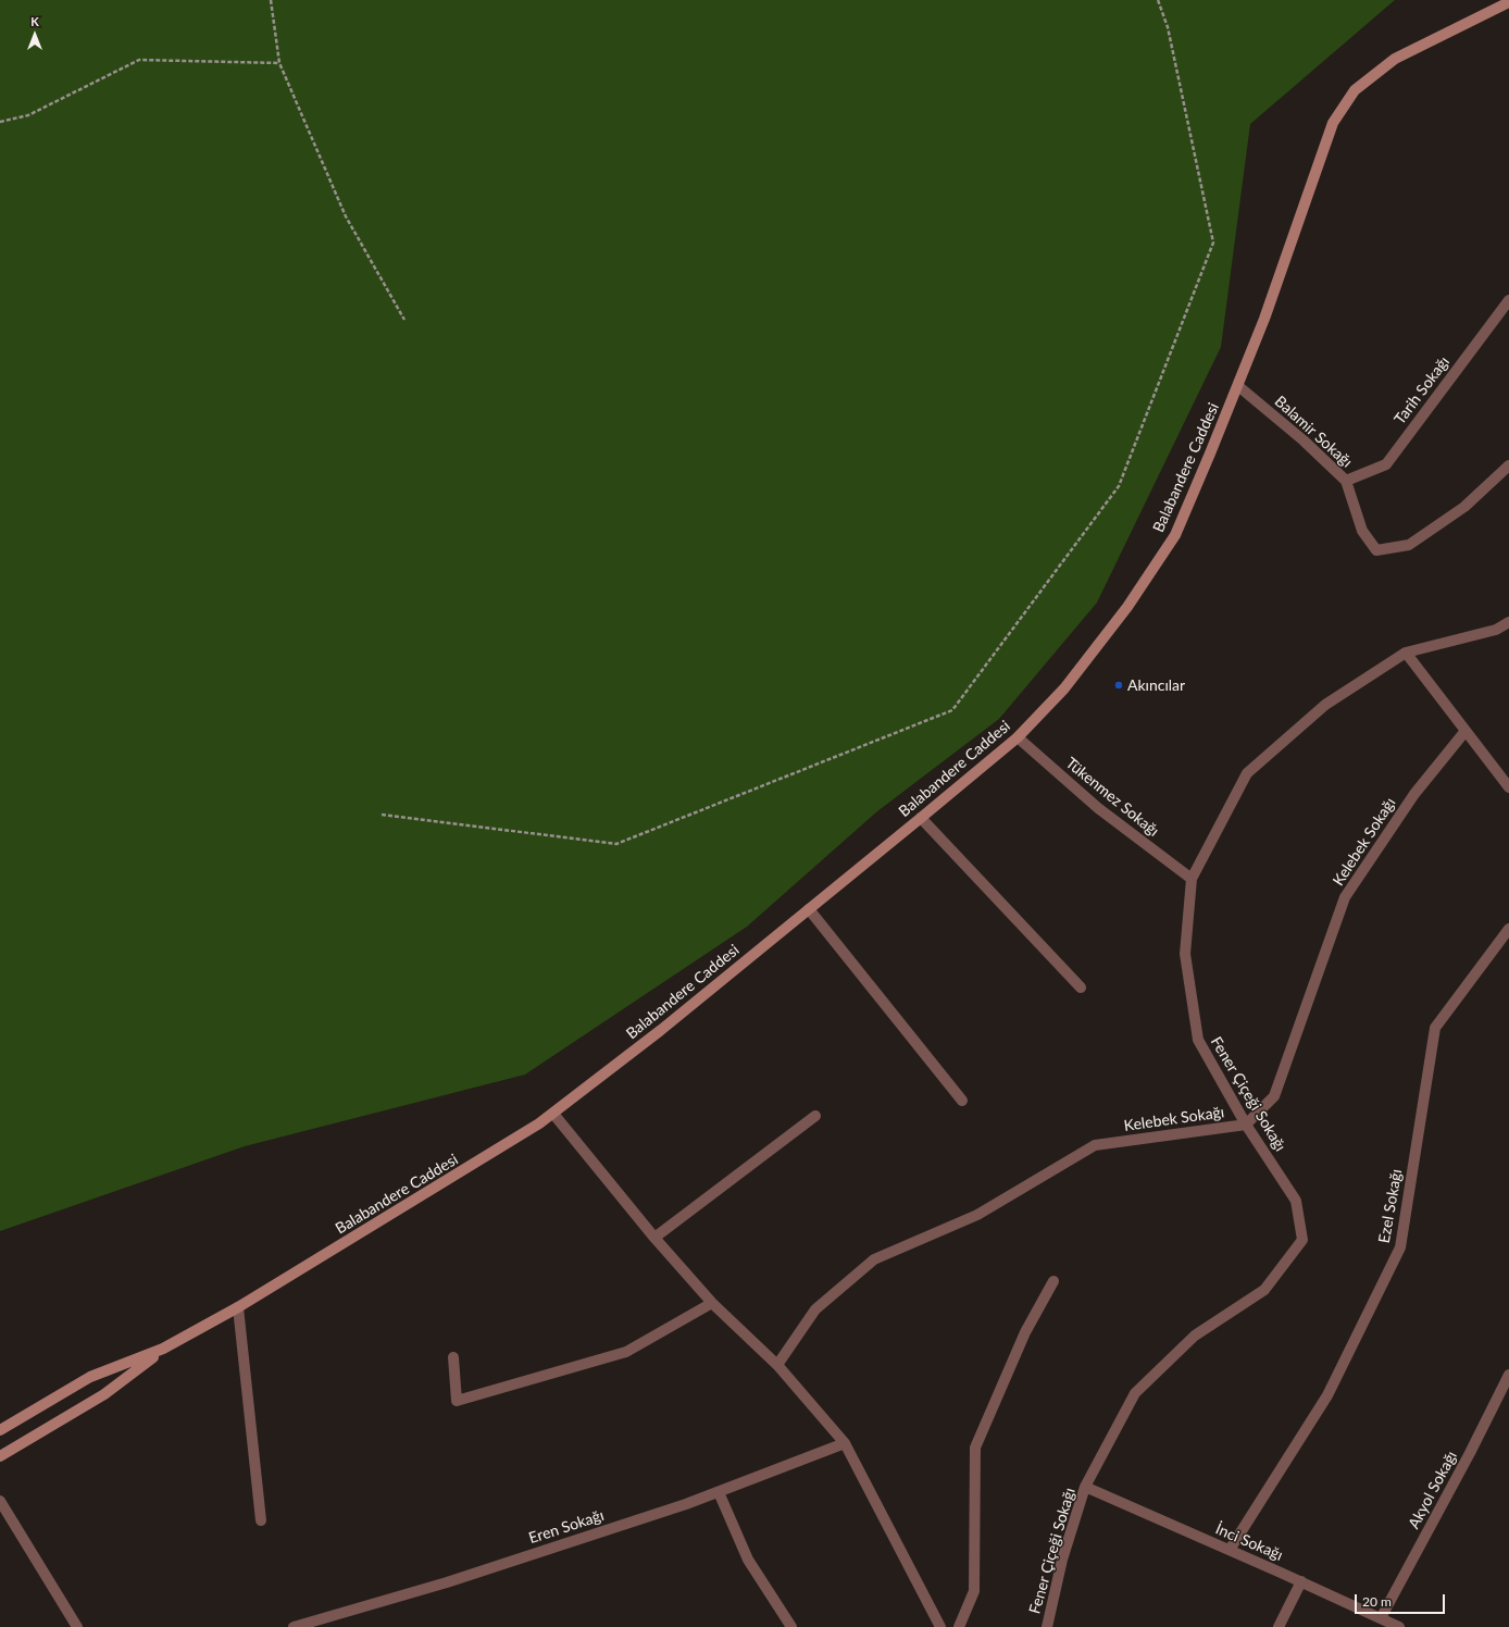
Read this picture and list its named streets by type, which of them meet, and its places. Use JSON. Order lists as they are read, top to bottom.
{
  "streets": {
    "main road": ["Balabandere Caddesi"],
    "street": [
      "Tarih Sokağı",
      "Balamir Sokağı",
      "Tükenmez Sokağı",
      "Kelebek Sokağı",
      "Fener Çiçeği Sokağı",
      "Ezel Sokağı",
      "Akyol Sokağı",
      "Eren Sokağı",
      "İnci Sokağı"
    ]
  },
  "crossings": [
    ["Tarih Sokağı", "Balamir Sokağı"],
    ["Balamir Sokağı", "Balabandere Caddesi"],
    ["Balabandere Caddesi", "Tükenmez Sokağı"],
    ["Tükenmez Sokağı", "Fener Çiçeği Sokağı"],
    ["Kelebek Sokağı", "Fener Çiçeği Sokağı"],
    ["Fener Çiçeği Sokağı", "İnci Sokağı"],
    ["Ezel Sokağı", "İnci Sokağı"],
    ["Akyol Sokağı", "İnci Sokağı"]
  ],
  "places": ["Akıncılar"],
  "scale_bar": "20 m",
  "north": "top"
}
